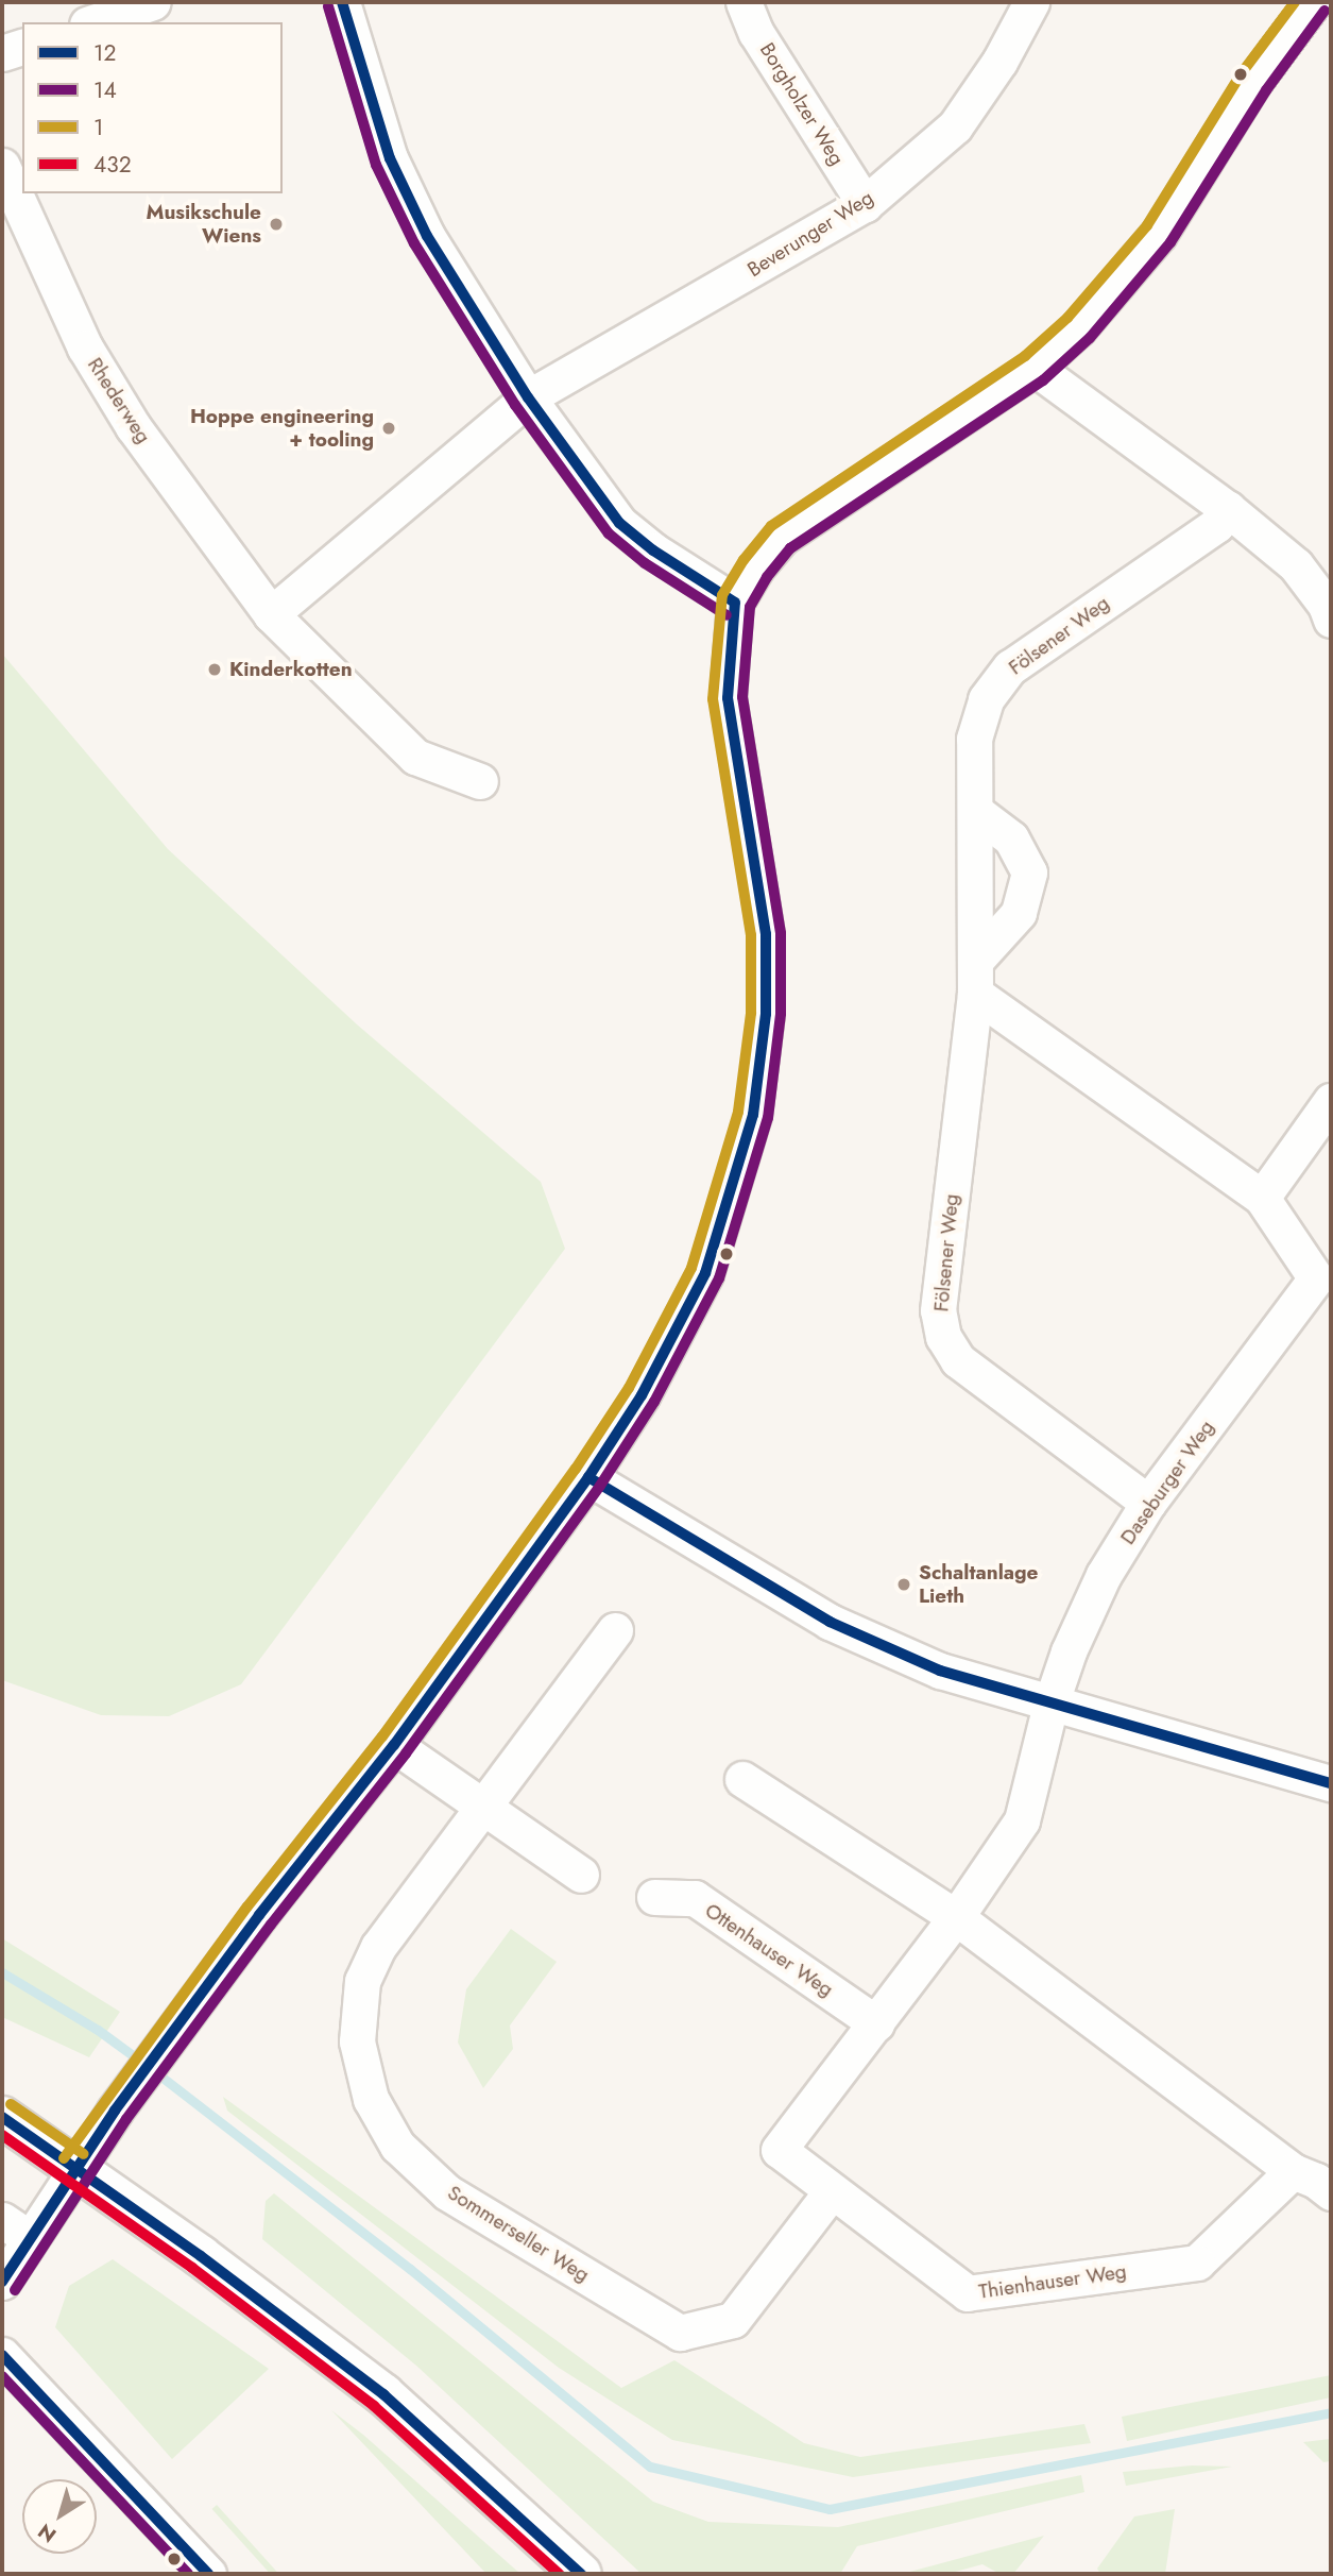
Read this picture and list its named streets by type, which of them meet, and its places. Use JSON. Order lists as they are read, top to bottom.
{
  "streets": {
    "street": [
      "Borgholzer Weg",
      "Beverunger Weg",
      "Rhederweg",
      "Fölsener Weg",
      "Daseburger Weg",
      "Ottenhauser Weg",
      "Sommerseller Weg",
      "Thienhauser Weg"
    ]
  },
  "crossings": [
    ["Borgholzer Weg", "Beverunger Weg"],
    ["Fölsener Weg", "Daseburger Weg"],
    ["Ottenhauser Weg", "Thienhauser Weg"],
    ["Sommerseller Weg", "Thienhauser Weg"]
  ],
  "places": [
    "Musikschule Wiens",
    "Hoppe engineering + tooling",
    "Kinderkotten",
    "Schaltanlage Lieth"
  ],
  "lines": [
    "transit line 12",
    "transit line 1",
    "transit line 14",
    "transit line 432"
  ],
  "legend": [
    "12",
    "14",
    "1",
    "432"
  ],
  "north": "bottom left"
}
